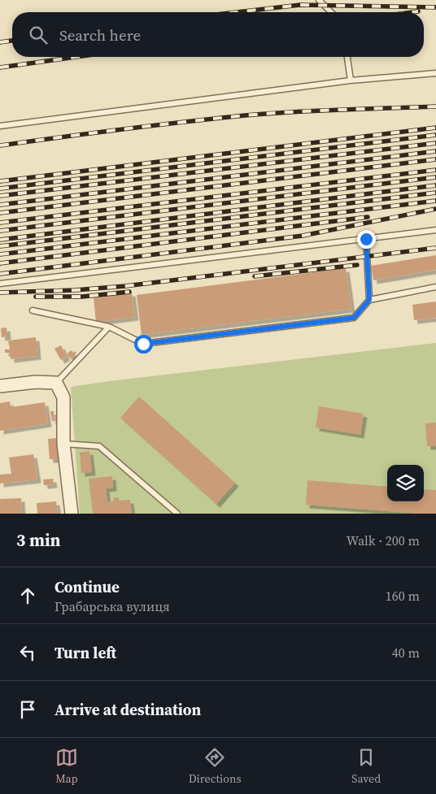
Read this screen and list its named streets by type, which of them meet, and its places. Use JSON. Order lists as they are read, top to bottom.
{
  "page": {
    "search": "Search here",
    "heading": ["3 min", "Walk · 200 m"],
    "list": [
      ["Continue", "Грабарська вулиця", "160 m"],
      ["Turn left", "40 m"],
      "Arrive at destination"
    ],
    "nav": ["Map", "Directions", "Saved"]
  }
}
